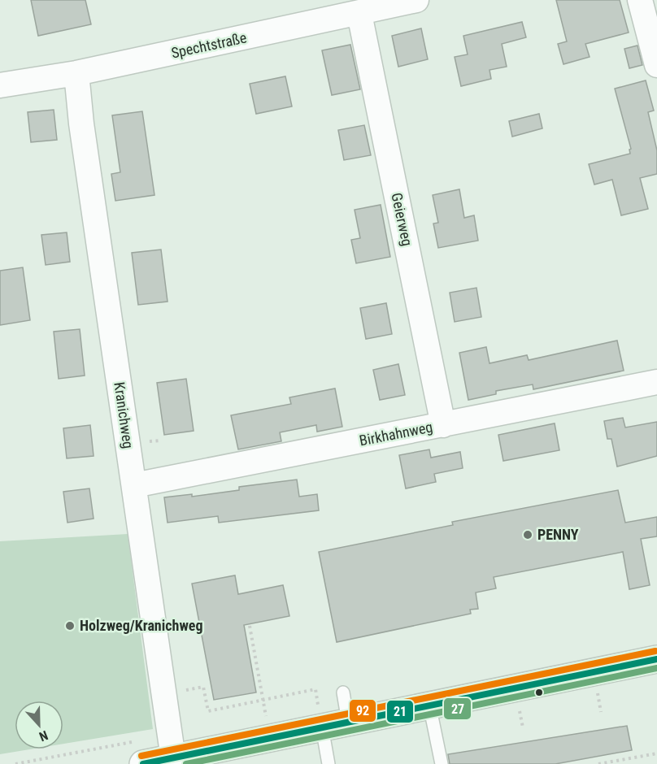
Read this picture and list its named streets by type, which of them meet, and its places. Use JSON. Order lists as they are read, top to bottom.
{
  "streets": {
    "street": [
      "Spechtstraße",
      "Geierweg",
      "Kranichweg",
      "Birkhahnweg"
    ]
  },
  "crossings": [
    ["Spechtstraße", "Geierweg"],
    ["Spechtstraße", "Kranichweg"],
    ["Geierweg", "Birkhahnweg"],
    ["Kranichweg", "Birkhahnweg"]
  ],
  "places": ["PENNY", "Holzweg/Kranichweg"],
  "lines": ["transit line 92", "transit line 21", "transit line 27"],
  "north": "bottom"
}
